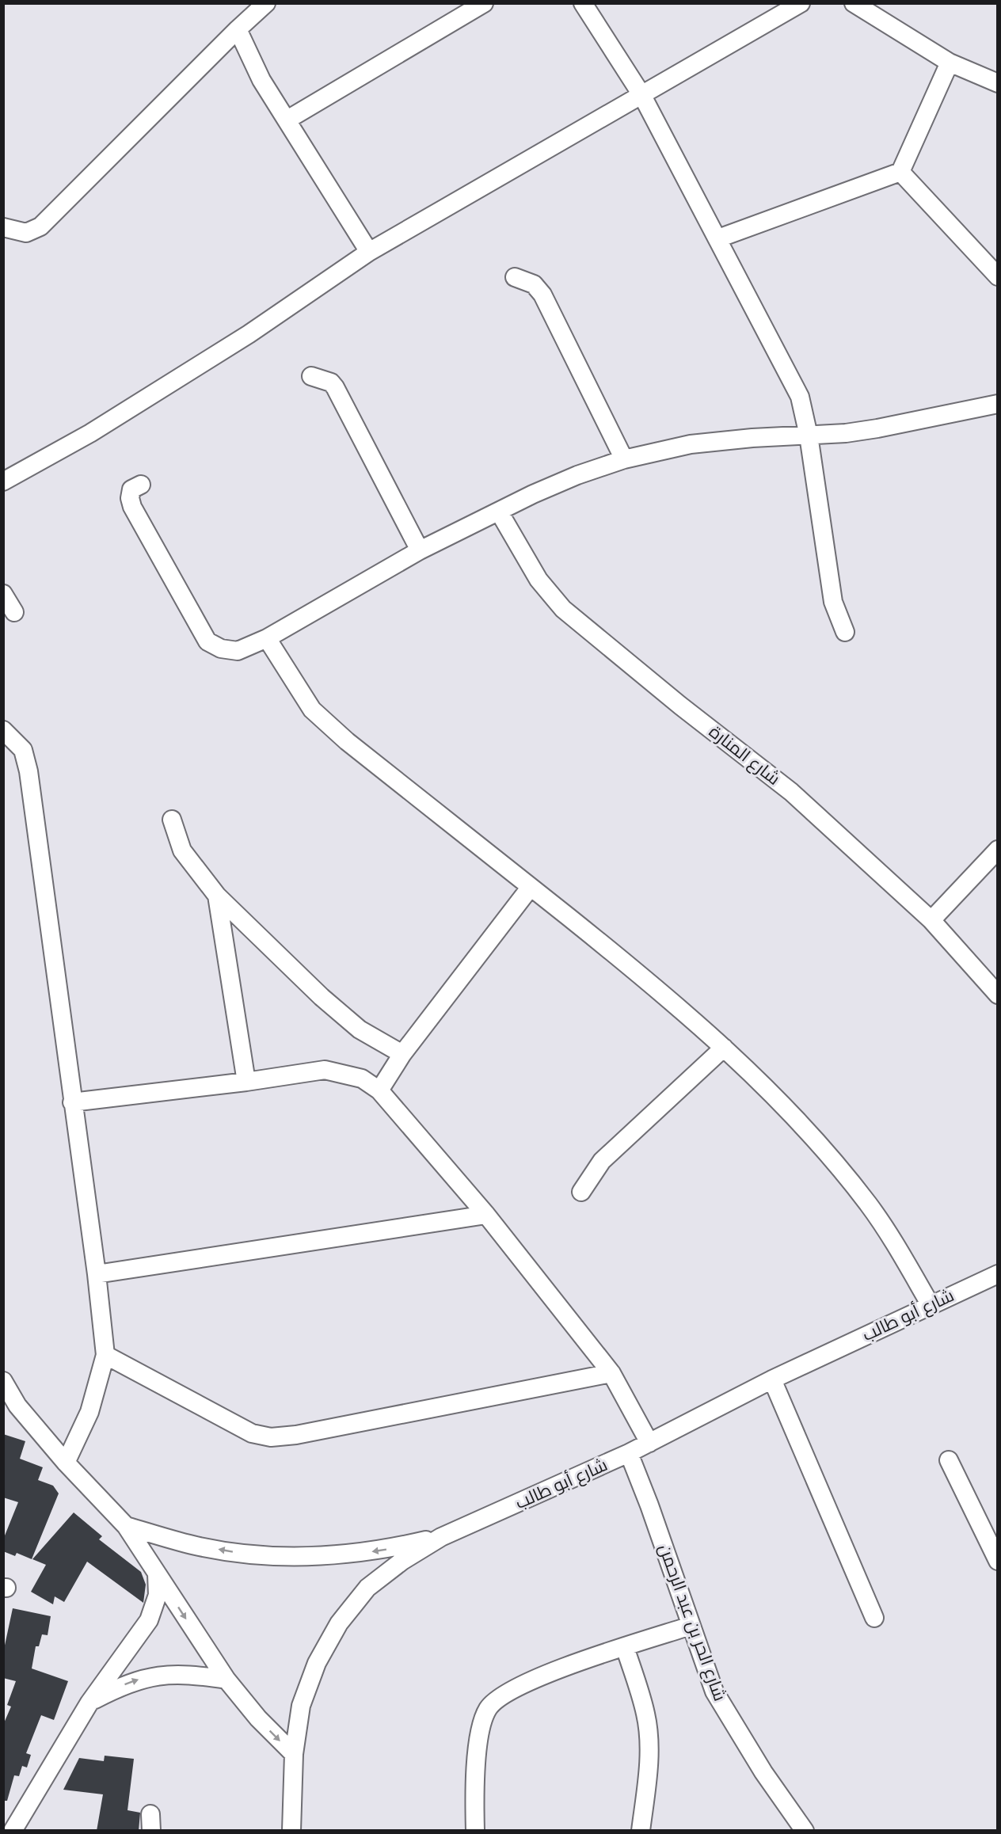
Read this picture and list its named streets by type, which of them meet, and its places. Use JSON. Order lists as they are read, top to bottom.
{
  "streets": {
    "street": ["شارع المنارة", "شارع أبو طالب", "شارع الحر بن عبد الرحمن"]
  },
  "crossings": [
    ["شارع أبو طالب", "شارع الحر بن عبد الرحمن"]
  ]
}
